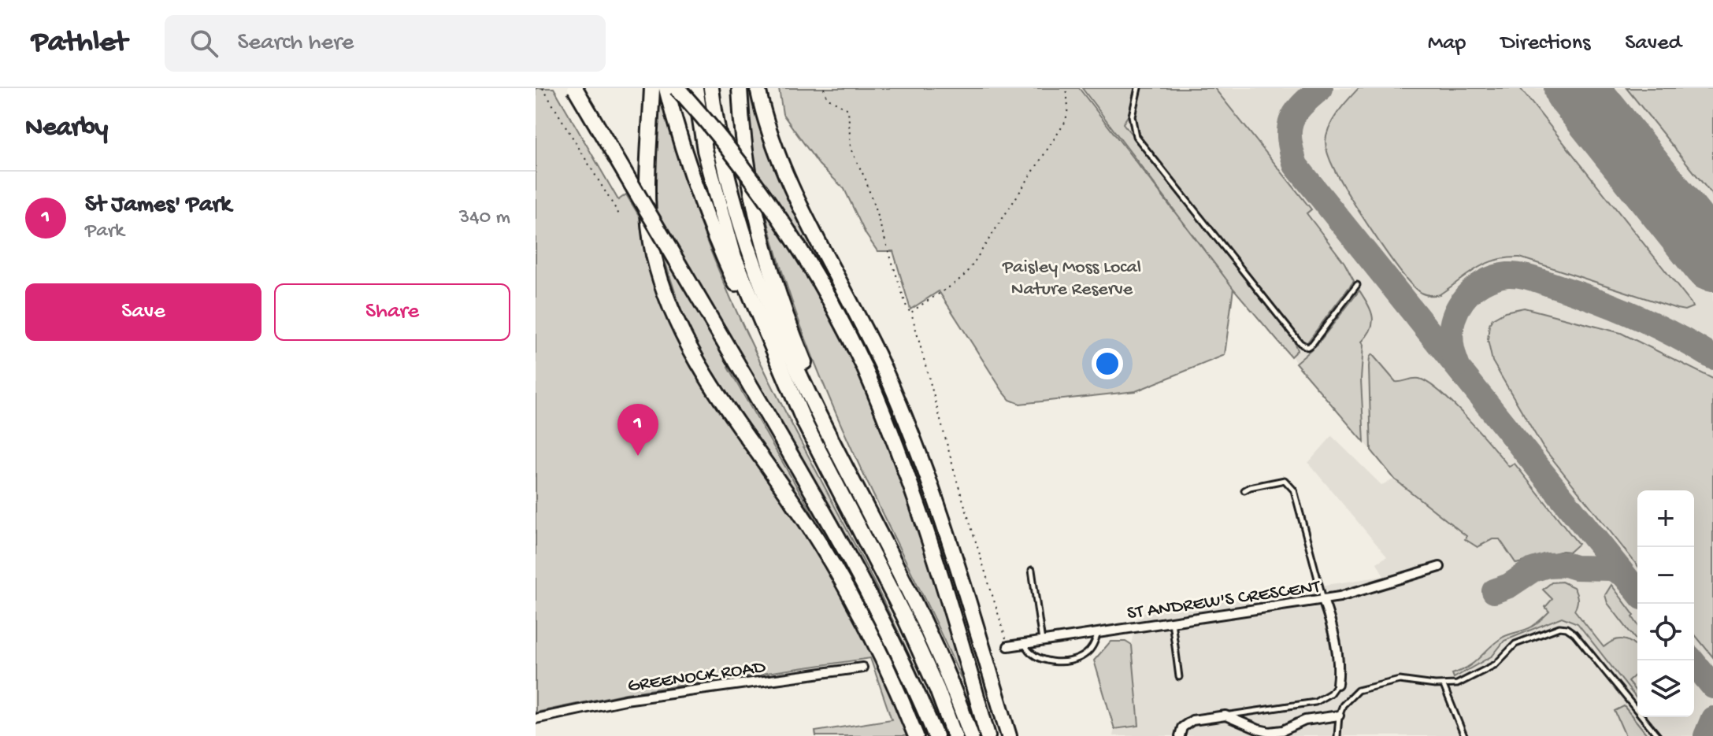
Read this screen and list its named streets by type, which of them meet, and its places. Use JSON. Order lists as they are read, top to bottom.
{
  "streets": {
    "street": ["ST ANDREW'S CRESCENT", "GREENOCK ROAD"]
  },
  "parks": ["Paisley Moss Local Nature Reserve"],
  "page": {
    "header": "Pathlet",
    "search": "Search here",
    "nav": ["Map", "Directions", "Saved"],
    "heading": "Nearby",
    "list": [
      {
        "mark": "1",
        "name": "St James' Park",
        "note": "Park",
        "value": "340 m"
      }
    ],
    "buttons": ["Save", "Share"],
    "pins": "1",
    "map_buttons": ["+", "−"]
  }
}
